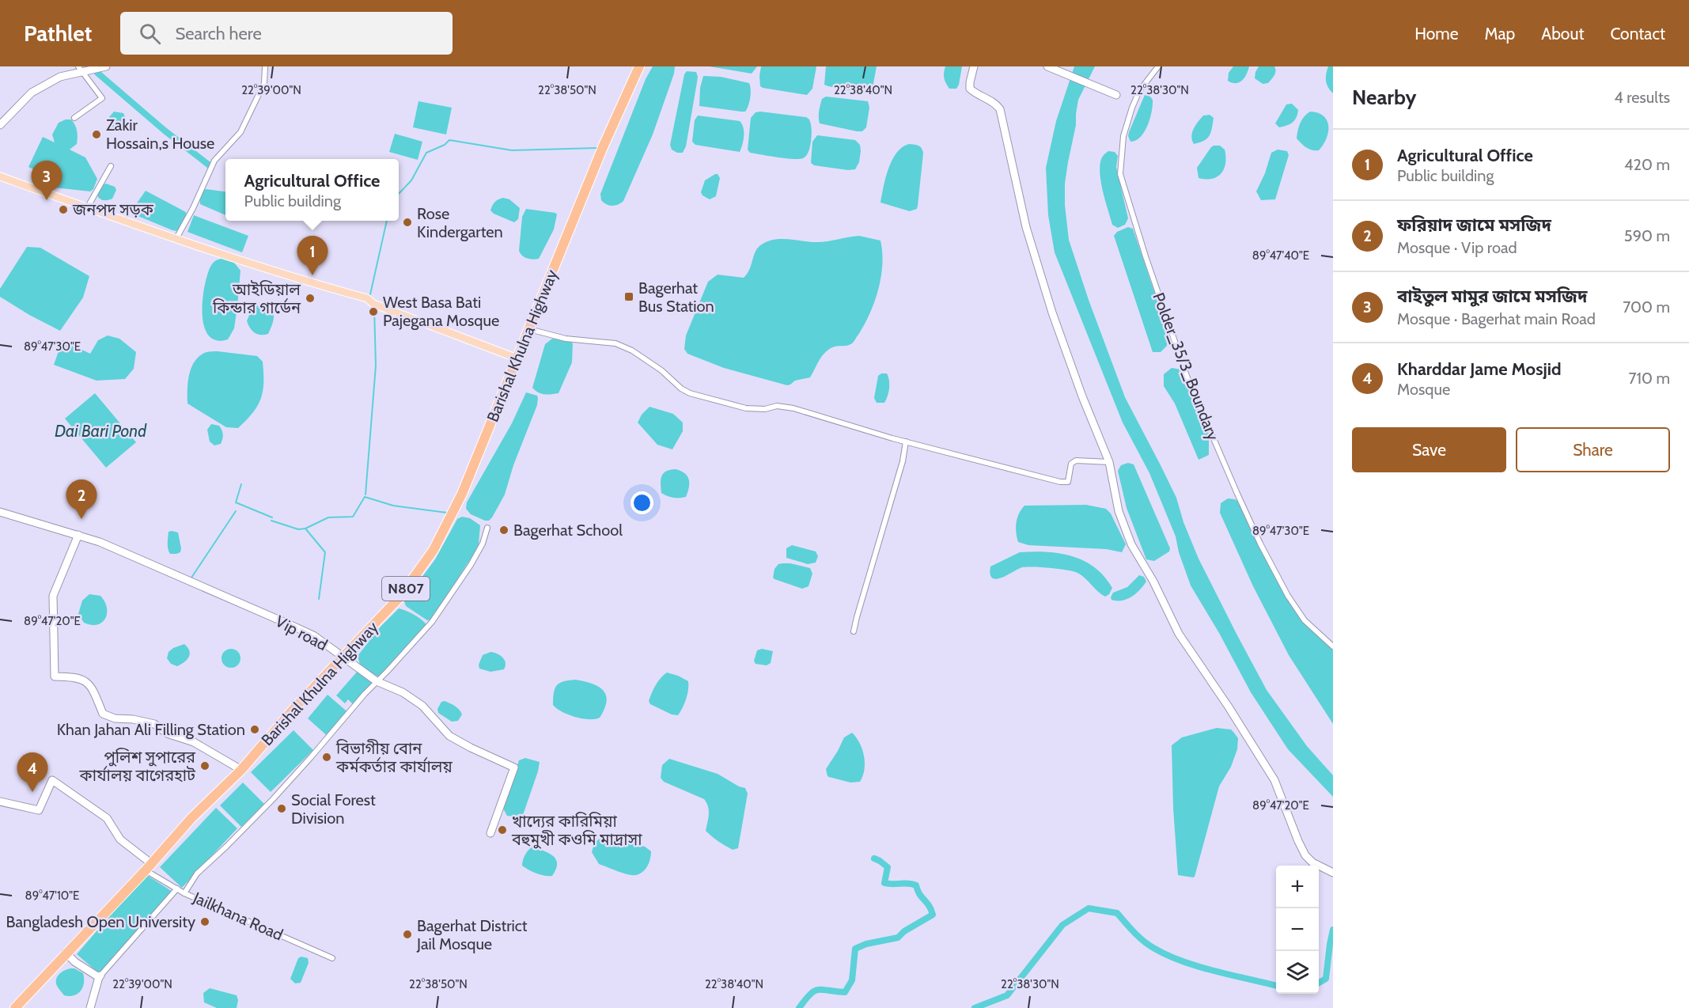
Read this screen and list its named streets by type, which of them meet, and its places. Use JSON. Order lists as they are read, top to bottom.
{
  "streets": {
    "highway": ["Barishal Khulna Highway", "N807"],
    "street": ["Polder_35/3_Boundary", "Vip road", "Jailkhana Road"]
  },
  "crossings": [
    ["Barishal Khulna Highway", "Vip road"],
    ["Barishal Khulna Highway", "Jailkhana Road"]
  ],
  "water": ["Dai Bari Pond"],
  "places": {
    "other": [
      "Zakir Hossain,s House",
      "জনপদ সড়ক",
      "Rose Kindergarten",
      "আইডিয়াল কিন্ডার গার্ডেন",
      "West Basa Bati Pajegana Mosque",
      "Bagerhat School",
      "Khan Jahan Ali Filling Station",
      "বিভাগীয় বোন কর্মকর্তার কার্যালয়",
      "পুলিশ সুপারের কার্যালয় বাগেরহাট",
      "Social Forest Division",
      "খাদ্যের কারিমিয়া বহুমুখী কওমি মাদ্রাসা",
      "Bangladesh Open University",
      "Bagerhat District Jail Mosque"
    ],
    "transit": ["Bagerhat Bus Station"]
  },
  "page": {
    "header": "Pathlet",
    "search": "Search here",
    "nav": [
      "Home",
      "Map",
      "About",
      "Contact"
    ],
    "heading": ["Nearby", "4 results"],
    "list": [
      {
        "mark": "1",
        "name": "Agricultural Office",
        "note": "Public building",
        "value": "420 m"
      },
      {
        "mark": "2",
        "name": "ফরিয়াদ জামে মসজিদ",
        "note": "Mosque · Vip road",
        "value": "590 m"
      },
      {
        "mark": "3",
        "name": "বাইতুল মামুর জামে মসজিদ",
        "note": "Mosque · Bagerhat main Road",
        "value": "700 m"
      },
      {
        "mark": "4",
        "name": "Kharddar Jame Mosjid",
        "note": "Mosque",
        "value": "710 m"
      }
    ],
    "popup": ["Agricultural Office", "Public building"],
    "pins": [
      "3",
      "1",
      "2",
      "4"
    ],
    "buttons": ["Save", "Share"],
    "map_buttons": ["+", "−"]
  },
  "coordinates": [
    "22°39'00\"N",
    "22°38'50\"N",
    "22°38'40\"N",
    "22°38'30\"N",
    "89°47'40\"E",
    "89°47'30\"E",
    "89°47'20\"E",
    "89°47'10\"E"
  ]
}
